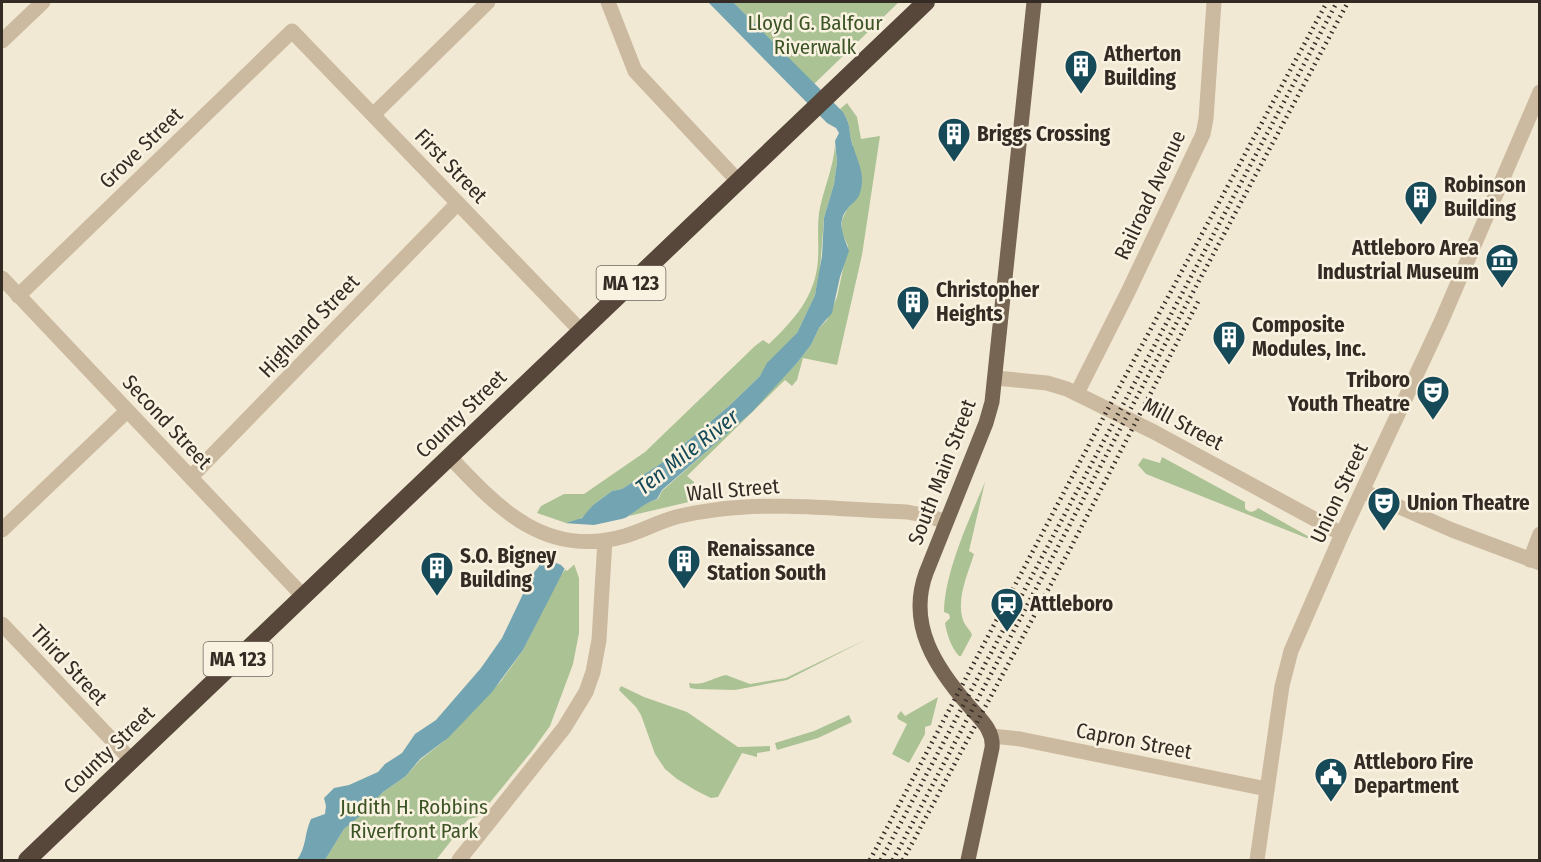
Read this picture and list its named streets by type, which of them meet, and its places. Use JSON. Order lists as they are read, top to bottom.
{
  "streets": {
    "highway": ["MA 123", "County Street"],
    "main road": ["South Main Street"],
    "street": [
      "Grove Street",
      "First Street",
      "Railroad Avenue",
      "Highland Street",
      "Second Street",
      "Mill Street",
      "Wall Street",
      "Union Street",
      "Third Street",
      "Capron Street"
    ]
  },
  "crossings": [
    ["Grove Street", "First Street"],
    ["Grove Street", "Second Street"],
    ["First Street", "Highland Street"],
    ["First Street", "County Street"],
    ["Railroad Avenue", "Mill Street"],
    ["Highland Street", "Second Street"],
    ["County Street", "Second Street"],
    ["County Street", "Wall Street"],
    ["County Street", "Third Street"],
    ["Mill Street", "South Main Street"],
    ["Mill Street", "Union Street"],
    ["South Main Street", "Wall Street"],
    ["South Main Street", "Capron Street"],
    ["Union Street", "Capron Street"]
  ],
  "water": ["Ten Mile River"],
  "parks": ["Lloyd G. Balfour Riverwalk", "Judith H. Robbins Riverfront Park"],
  "places": {
    "building": [
      "Atherton Building",
      "Briggs Crossing",
      "Robinson Building",
      "Christopher Heights",
      "Composite Modules, Inc.",
      "Renaissance Station South",
      "S.O. Bigney Building"
    ],
    "museum": ["Attleboro Area Industrial Museum"],
    "theatre": ["Triboro Youth Theatre", "Union Theatre"],
    "station": ["Attleboro"],
    "public building": ["Attleboro Fire Department"]
  }
}
